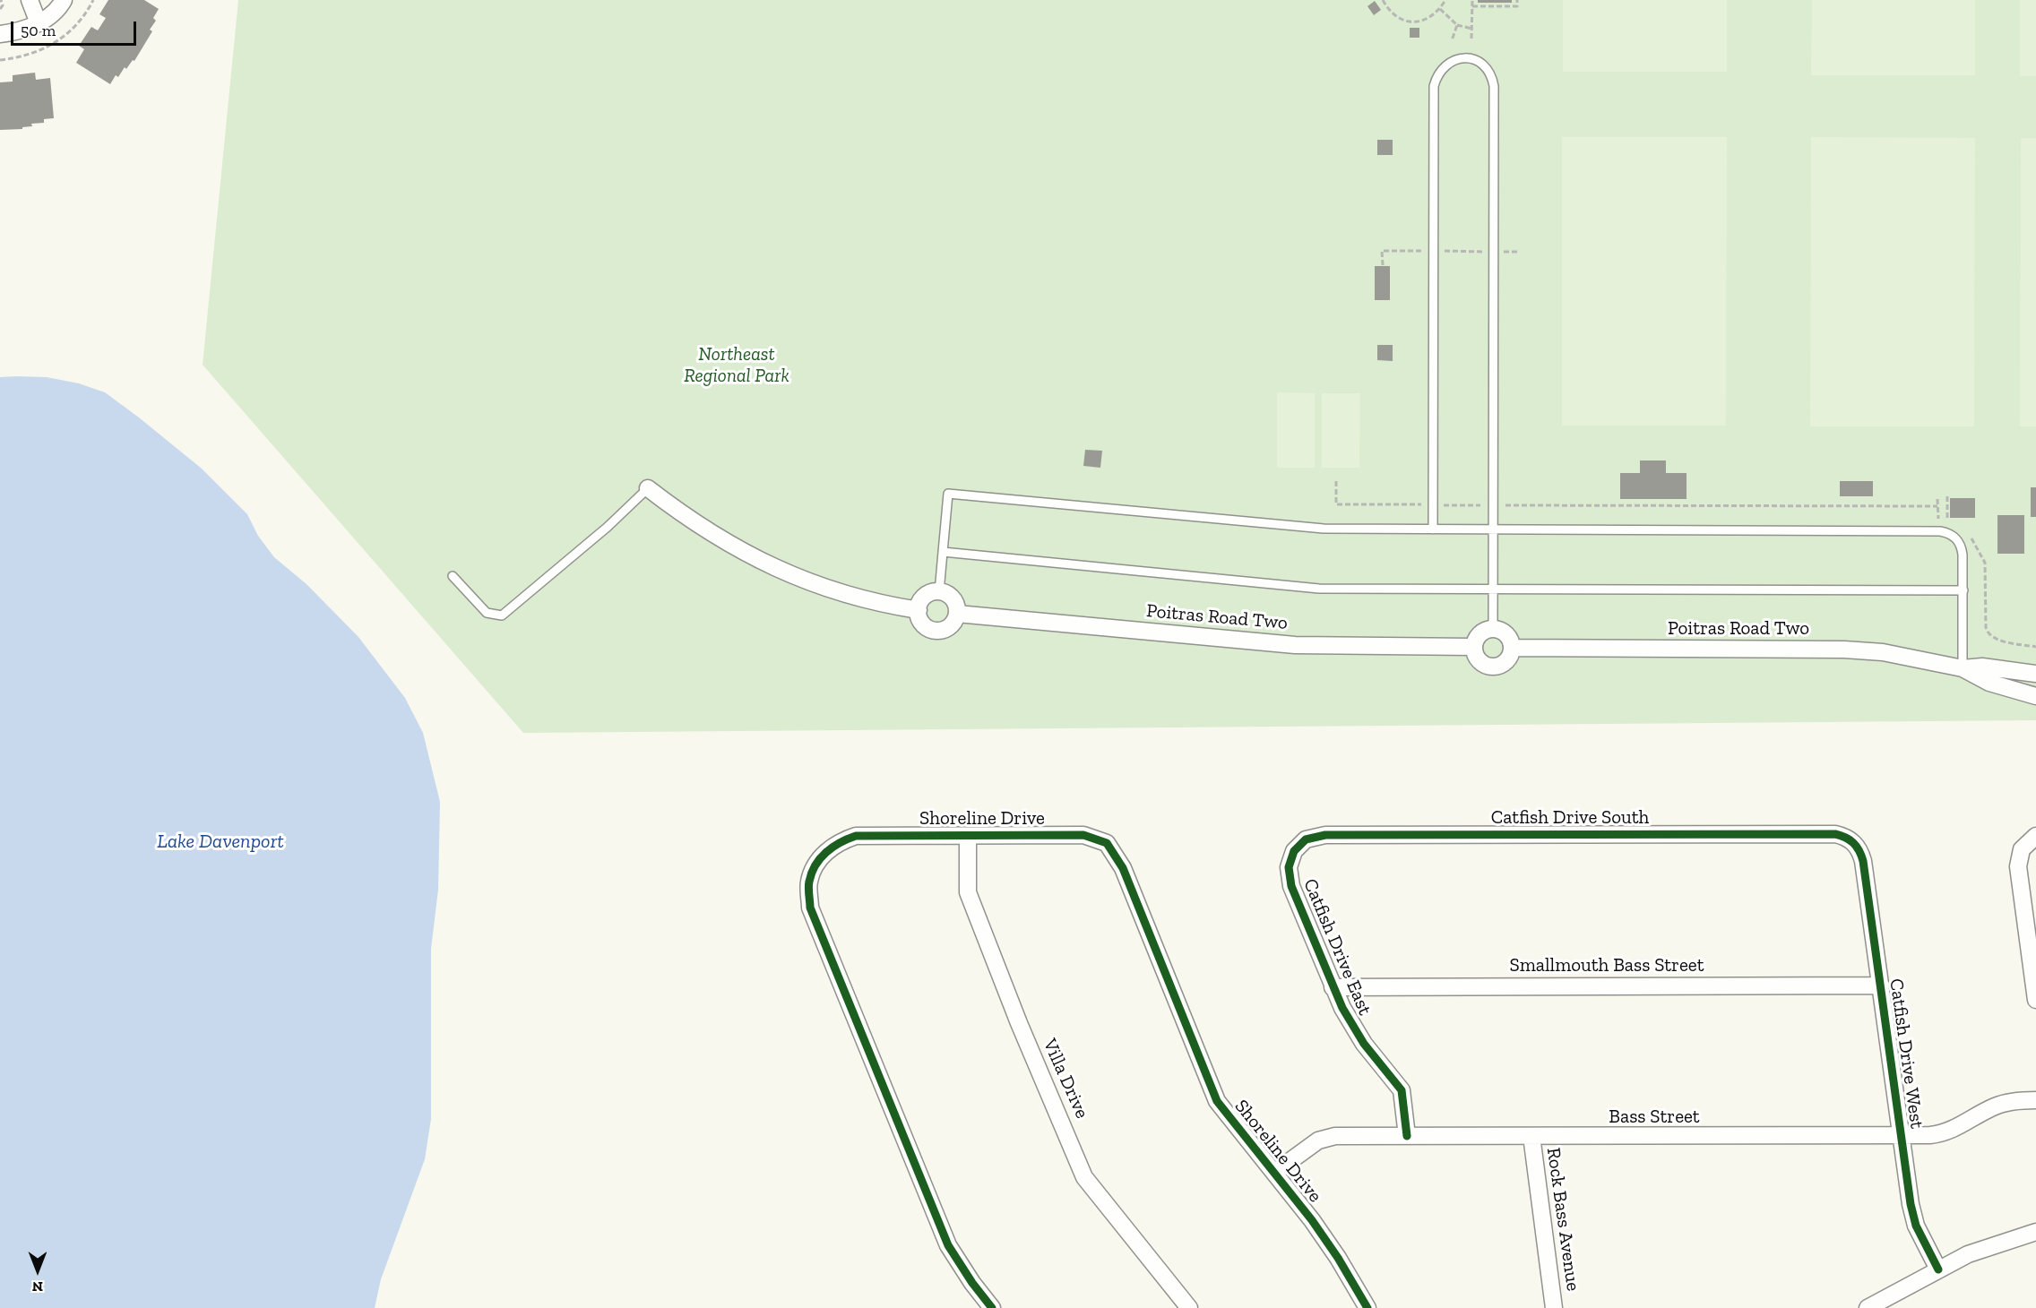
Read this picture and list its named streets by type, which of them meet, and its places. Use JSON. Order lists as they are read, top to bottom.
{
  "streets": {
    "street": [
      "Poitras Road Two",
      "Catfish Drive South",
      "Shoreline Drive",
      "Catfish Drive East",
      "Smallmouth Bass Street",
      "Catfish Drive West",
      "Villa Drive",
      "Bass Street",
      "Rock Bass Avenue"
    ]
  },
  "crossings": [
    ["Catfish Drive South", "Catfish Drive East"],
    ["Catfish Drive South", "Catfish Drive West"],
    ["Shoreline Drive", "Villa Drive"],
    ["Shoreline Drive", "Bass Street"],
    ["Catfish Drive East", "Smallmouth Bass Street"],
    ["Catfish Drive East", "Bass Street"],
    ["Smallmouth Bass Street", "Catfish Drive West"],
    ["Catfish Drive West", "Bass Street"],
    ["Bass Street", "Rock Bass Avenue"]
  ],
  "water": ["Lake Davenport"],
  "parks": ["Northeast Regional Park"],
  "scale_bar": "50 m",
  "north": "bottom"
}
